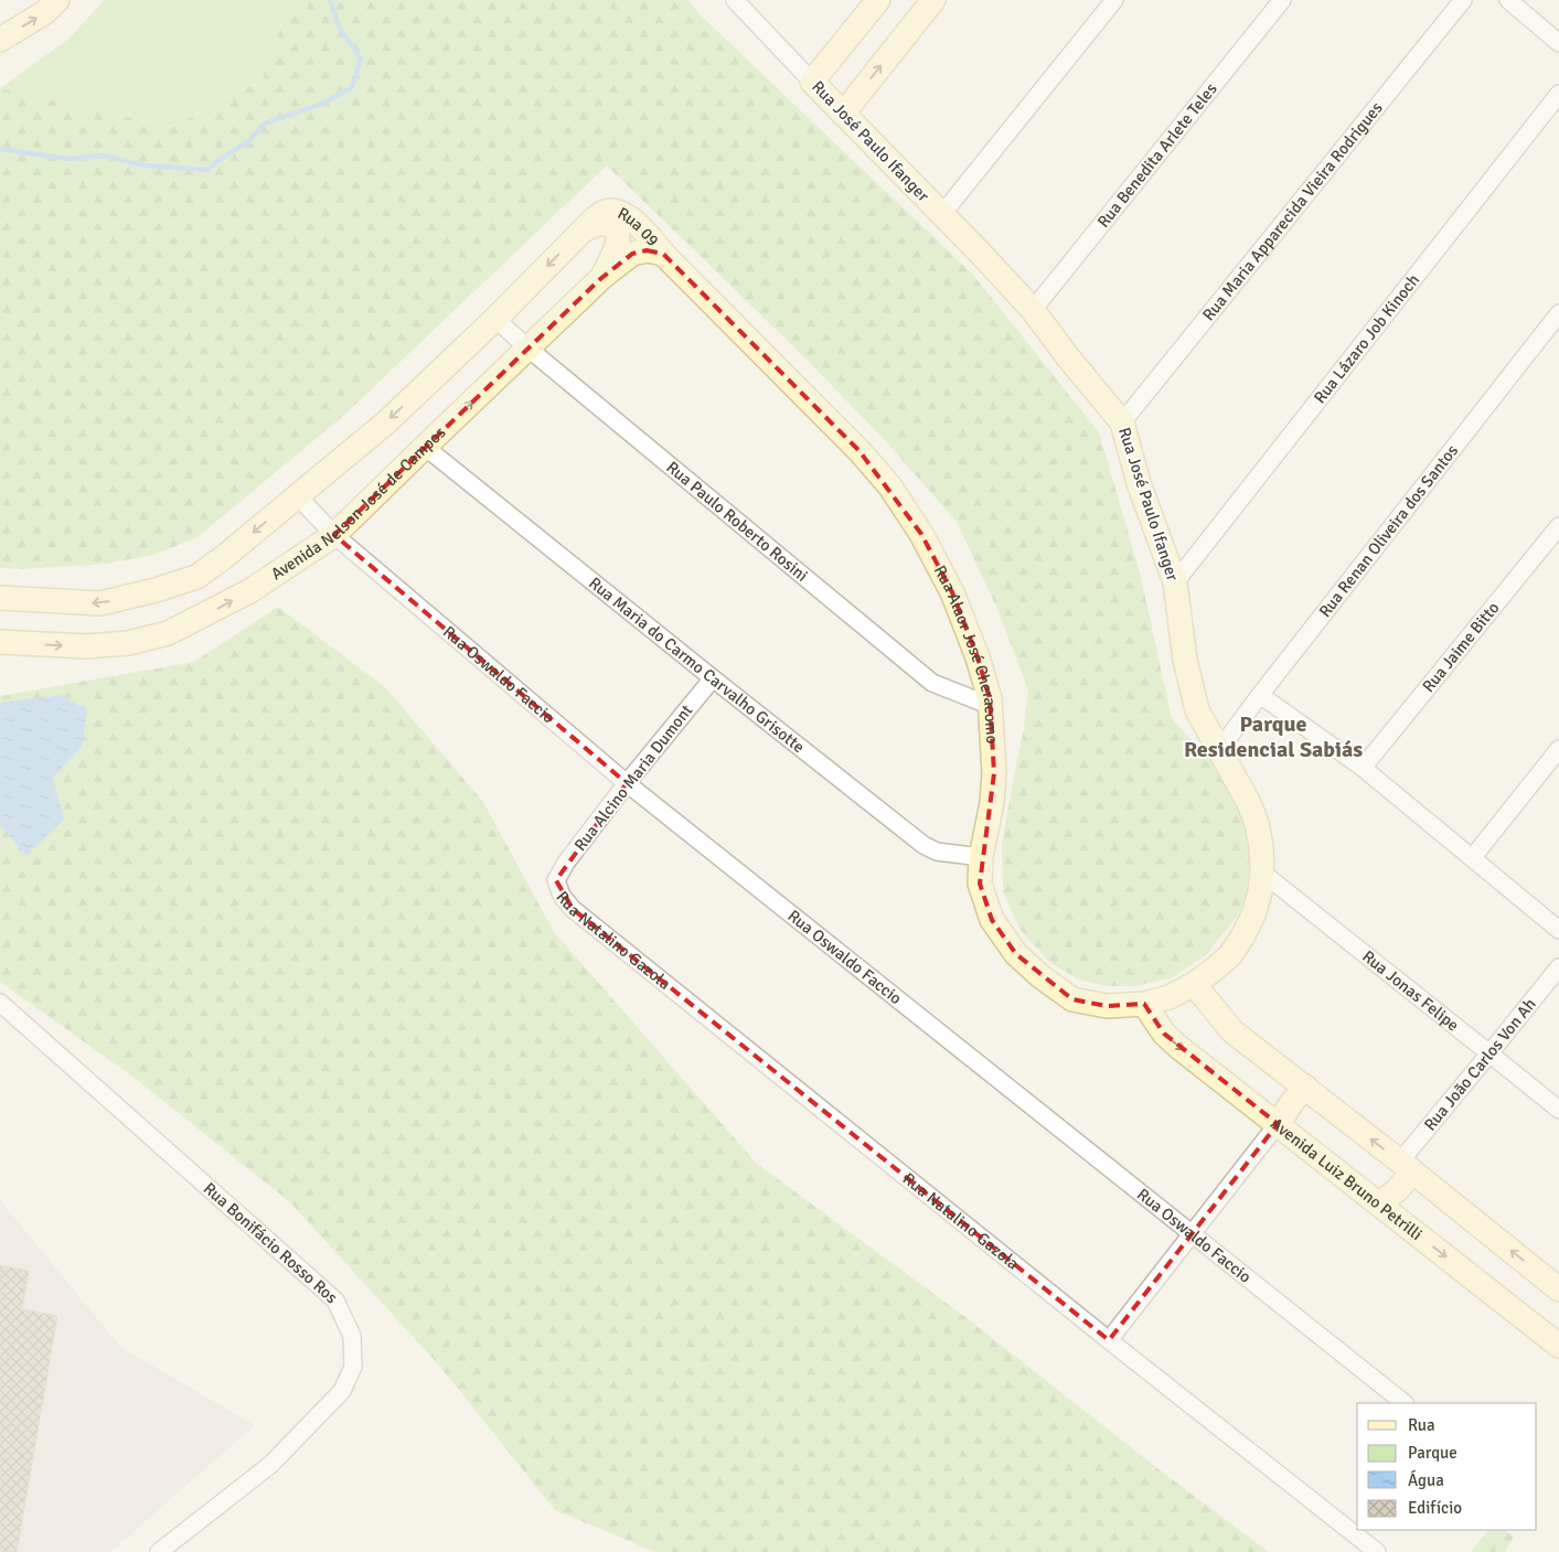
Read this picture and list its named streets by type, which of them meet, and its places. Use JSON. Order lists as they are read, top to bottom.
{
  "streets": {
    "main road": [
      "Rua José Paulo Ifanger",
      "Rua 09",
      "Avenida Nelson José de Campos",
      "Rua Alaor José Cheracomo",
      "Avenida Luiz Bruno Petrilli"
    ],
    "street": [
      "Rua Benedita Arlete Teles",
      "Rua Maria Apparecida Vieira Rodrigues",
      "Rua Lázaro Job Kinoch",
      "Rua Paulo Roberto Rosini",
      "Rua Renan Oliveira dos Santos",
      "Rua Jaime Bitto",
      "Rua Maria do Carmo Carvalho Grisotte",
      "Rua Oswaldo Faccio",
      "Rua Alcino Maria Dumont",
      "Rua Natalino Gazola",
      "Rua Jonas Felipe",
      "Rua João Carlos Von Ah",
      "Rua Bonifácio Rosso Ros"
    ]
  },
  "crossings": [
    ["Rua José Paulo Ifanger", "Rua Benedita Arlete Teles"],
    ["Rua José Paulo Ifanger", "Rua Maria Apparecida Vieira Rodrigues"],
    ["Rua José Paulo Ifanger", "Rua Lázaro Job Kinoch"],
    ["Rua José Paulo Ifanger", "Rua Renan Oliveira dos Santos"],
    ["Rua José Paulo Ifanger", "Rua Alaor José Cheracomo"],
    ["Rua José Paulo Ifanger", "Rua Jonas Felipe"],
    ["Rua 09", "Avenida Nelson José de Campos"],
    ["Rua 09", "Rua Alaor José Cheracomo"],
    ["Avenida Nelson José de Campos", "Rua Paulo Roberto Rosini"],
    ["Avenida Nelson José de Campos", "Rua Alaor José Cheracomo"],
    ["Avenida Nelson José de Campos", "Rua Maria do Carmo Carvalho Grisotte"],
    ["Avenida Nelson José de Campos", "Rua Oswaldo Faccio"],
    ["Rua Paulo Roberto Rosini", "Rua Alaor José Cheracomo"],
    ["Rua Alaor José Cheracomo", "Rua Maria do Carmo Carvalho Grisotte"],
    ["Rua Alaor José Cheracomo", "Avenida Luiz Bruno Petrilli"],
    ["Rua Maria do Carmo Carvalho Grisotte", "Rua Alcino Maria Dumont"],
    ["Rua Oswaldo Faccio", "Rua Alcino Maria Dumont"],
    ["Rua Alcino Maria Dumont", "Rua Natalino Gazola"],
    ["Rua Jonas Felipe", "Rua João Carlos Von Ah"]
  ],
  "districts": ["Parque Residencial Sabiás"],
  "legend": [
    "Rua",
    "Parque",
    "Água",
    "Edifício"
  ]
}
